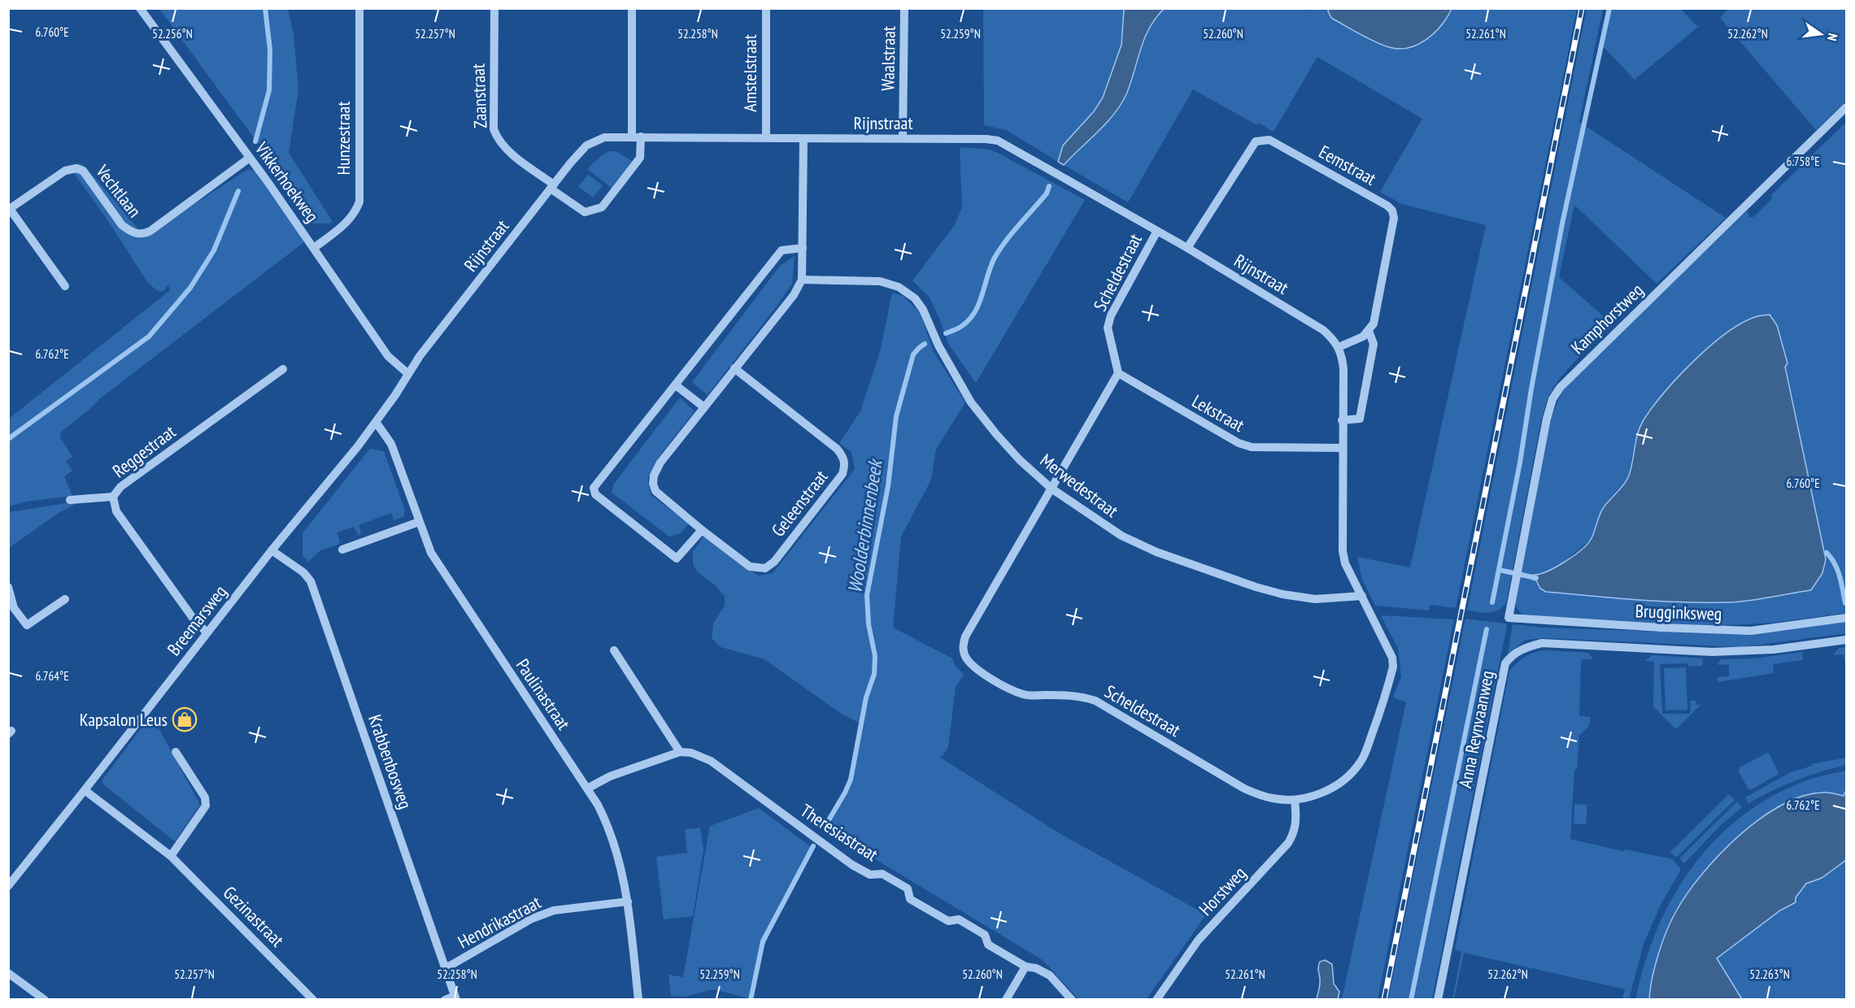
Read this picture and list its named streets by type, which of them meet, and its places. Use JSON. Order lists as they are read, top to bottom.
{
  "streets": {
    "street": [
      "Waalstraat",
      "Amstelstraat",
      "Zaanstraat",
      "Rijnstraat",
      "Hunzestraat",
      "Eemstraat",
      "Vikkerhoekweg",
      "Vechtlaan",
      "Scheldestraat",
      "Kamphorstweg",
      "Lekstraat",
      "Reggestraat",
      "Merwedestraat",
      "Geleenstraat",
      "Brugginksweg",
      "Breemarsweg",
      "Paulinastraat",
      "Anna Reynvaanweg",
      "Krabbenbosweg",
      "Theresiastraat",
      "Horstweg",
      "Gezinastraat",
      "Hendrikastraat"
    ]
  },
  "crossings": [
    ["Waalstraat", "Rijnstraat"],
    ["Amstelstraat", "Rijnstraat"],
    ["Zaanstraat", "Rijnstraat"],
    ["Rijnstraat", "Eemstraat"],
    ["Rijnstraat", "Vikkerhoekweg"],
    ["Rijnstraat", "Scheldestraat"],
    ["Rijnstraat", "Geleenstraat"],
    ["Rijnstraat", "Breemarsweg"],
    ["Hunzestraat", "Vikkerhoekweg"],
    ["Vikkerhoekweg", "Vechtlaan"],
    ["Vikkerhoekweg", "Breemarsweg"],
    ["Scheldestraat", "Lekstraat"],
    ["Scheldestraat", "Merwedestraat"],
    ["Scheldestraat", "Horstweg"],
    ["Kamphorstweg", "Brugginksweg"],
    ["Reggestraat", "Breemarsweg"],
    ["Merwedestraat", "Geleenstraat"],
    ["Breemarsweg", "Paulinastraat"],
    ["Breemarsweg", "Krabbenbosweg"],
    ["Breemarsweg", "Gezinastraat"],
    ["Paulinastraat", "Hendrikastraat"],
    ["Krabbenbosweg", "Hendrikastraat"]
  ],
  "water": ["Woolderbinnenbeek"],
  "places": {
    "shop": ["Kapsalon Leus"]
  },
  "north": "right",
  "coordinates": [
    "6.760°E",
    "52.259°N",
    "52.262°N",
    "52.256°N",
    "52.257°N",
    "52.258°N",
    "52.260°N",
    "52.261°N",
    "6.758°E",
    "6.762°E",
    "6.764°E",
    "52.263°N"
  ]
}
